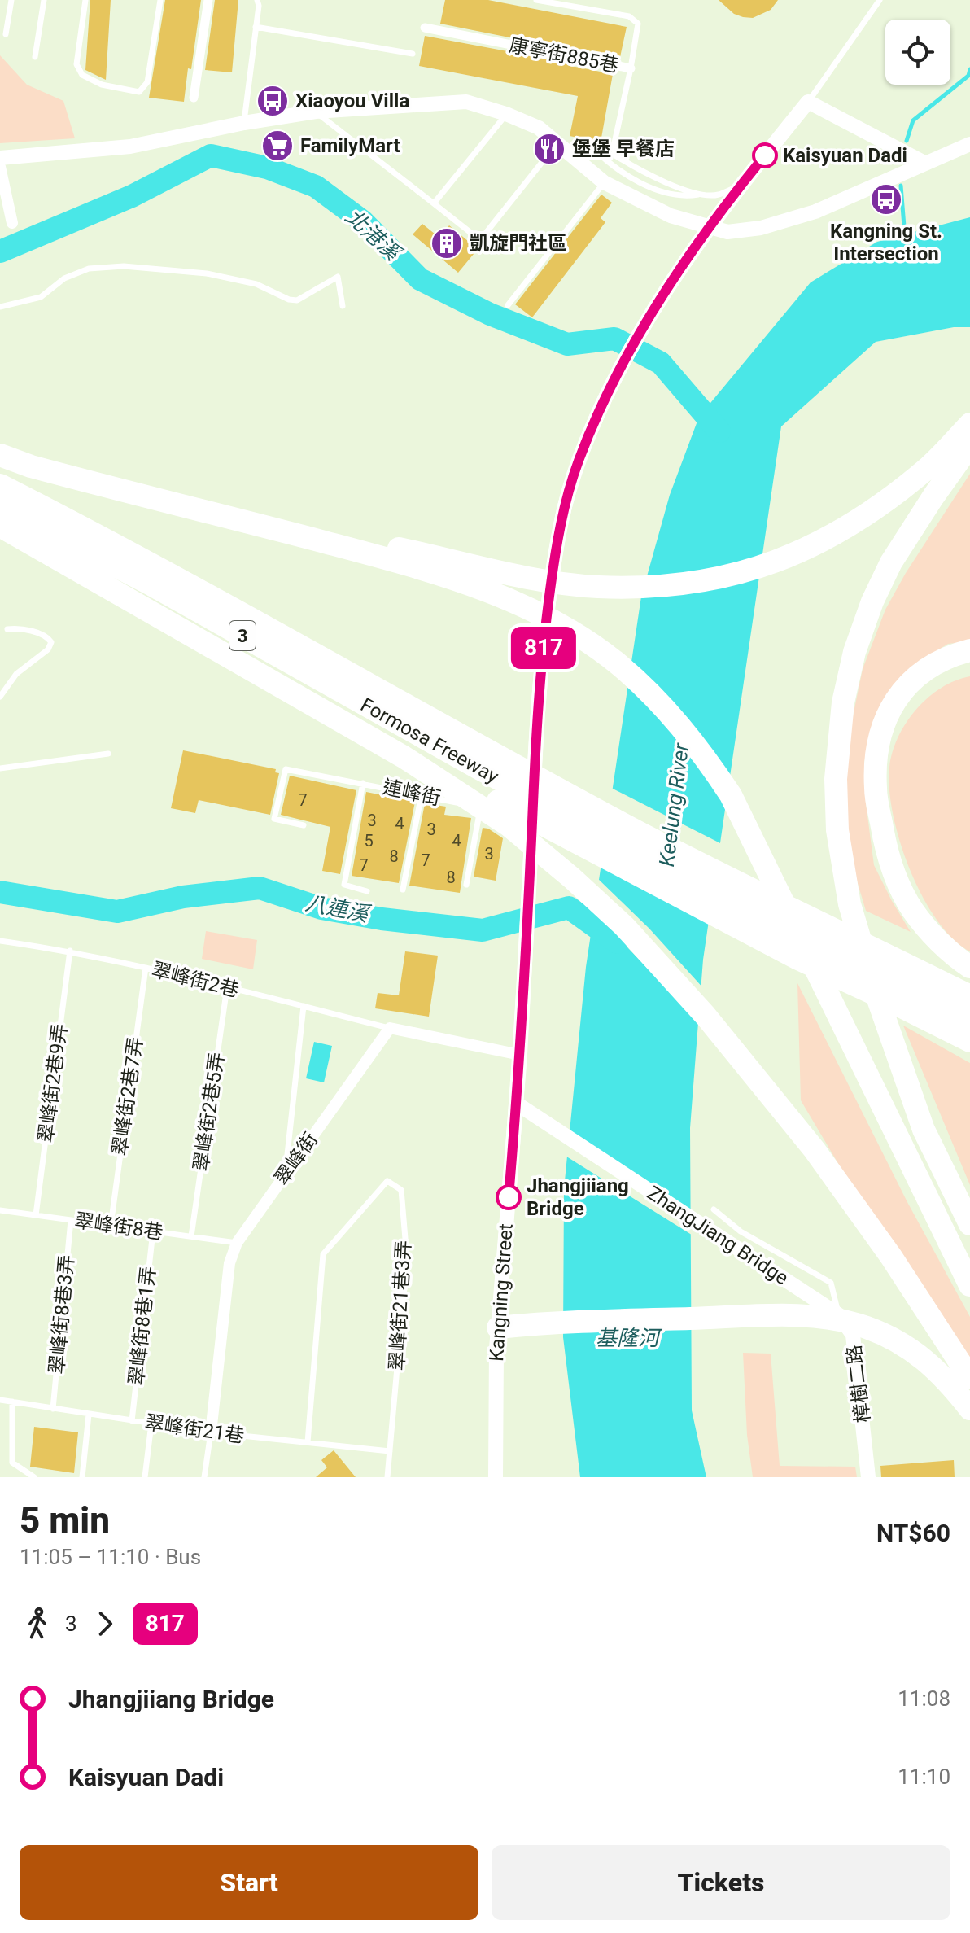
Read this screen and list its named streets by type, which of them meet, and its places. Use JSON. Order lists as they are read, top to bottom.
{
  "streets": {
    "highway": ["3", "Formosa Freeway"],
    "street": [
      "康寧街885巷",
      "翠峰街",
      "ZhangJiang Bridge",
      "Kangning Street",
      "樟樹二路"
    ],
    "lane": [
      "連峰街",
      "翠峰街2巷",
      "翠峰街2巷9弄",
      "翠峰街2巷7弄",
      "翠峰街2巷5弄",
      "翠峰街8巷",
      "翠峰街21巷3弄",
      "翠峰街8巷3弄",
      "翠峰街8巷1弄",
      "翠峰街21巷"
    ]
  },
  "crossings": [
    ["連峰街", "Kangning Street"],
    ["翠峰街2巷", "翠峰街2巷9弄"],
    ["翠峰街2巷", "翠峰街2巷7弄"],
    ["翠峰街2巷", "翠峰街2巷5弄"],
    ["翠峰街2巷", "翠峰街"],
    ["翠峰街2巷9弄", "翠峰街8巷"],
    ["翠峰街2巷7弄", "翠峰街8巷"],
    ["翠峰街2巷5弄", "翠峰街8巷"],
    ["翠峰街", "翠峰街8巷"],
    ["翠峰街", "翠峰街21巷"],
    ["翠峰街8巷", "翠峰街8巷3弄"],
    ["翠峰街8巷", "翠峰街8巷1弄"],
    ["ZhangJiang Bridge", "Kangning Street"],
    ["ZhangJiang Bridge", "樟樹二路"],
    ["翠峰街21巷3弄", "翠峰街21巷"],
    ["翠峰街8巷3弄", "翠峰街21巷"],
    ["翠峰街8巷1弄", "翠峰街21巷"]
  ],
  "water": [
    "北港溪",
    "Keelung River",
    "八連溪",
    "基隆河"
  ],
  "places": {
    "bus stop": ["Xiaoyou Villa", "Kangning St. Intersection"],
    "supermarket": ["FamilyMart"],
    "restaurant": ["堡堡 早餐店"],
    "other": ["Kaisyuan Dadi", "Jhangjiiang Bridge"],
    "building": ["凱旋門社區"]
  },
  "lines": ["bus line 817"],
  "house_numbers": [
    "7",
    "3",
    "4",
    "3",
    "5",
    "4",
    "3",
    "8",
    "7",
    "7",
    "8"
  ],
  "page": {
    "on_map": "817",
    "heading": ["5 min", "11:05 – 11:10 · Bus", "NT$60"],
    "legs": ["3", "817"],
    "list": [
      {
        "name": "Jhangjiiang Bridge",
        "value": "11:08"
      },
      {
        "name": "Kaisyuan Dadi",
        "value": "11:10"
      }
    ],
    "buttons": ["Start", "Tickets"]
  }
}
